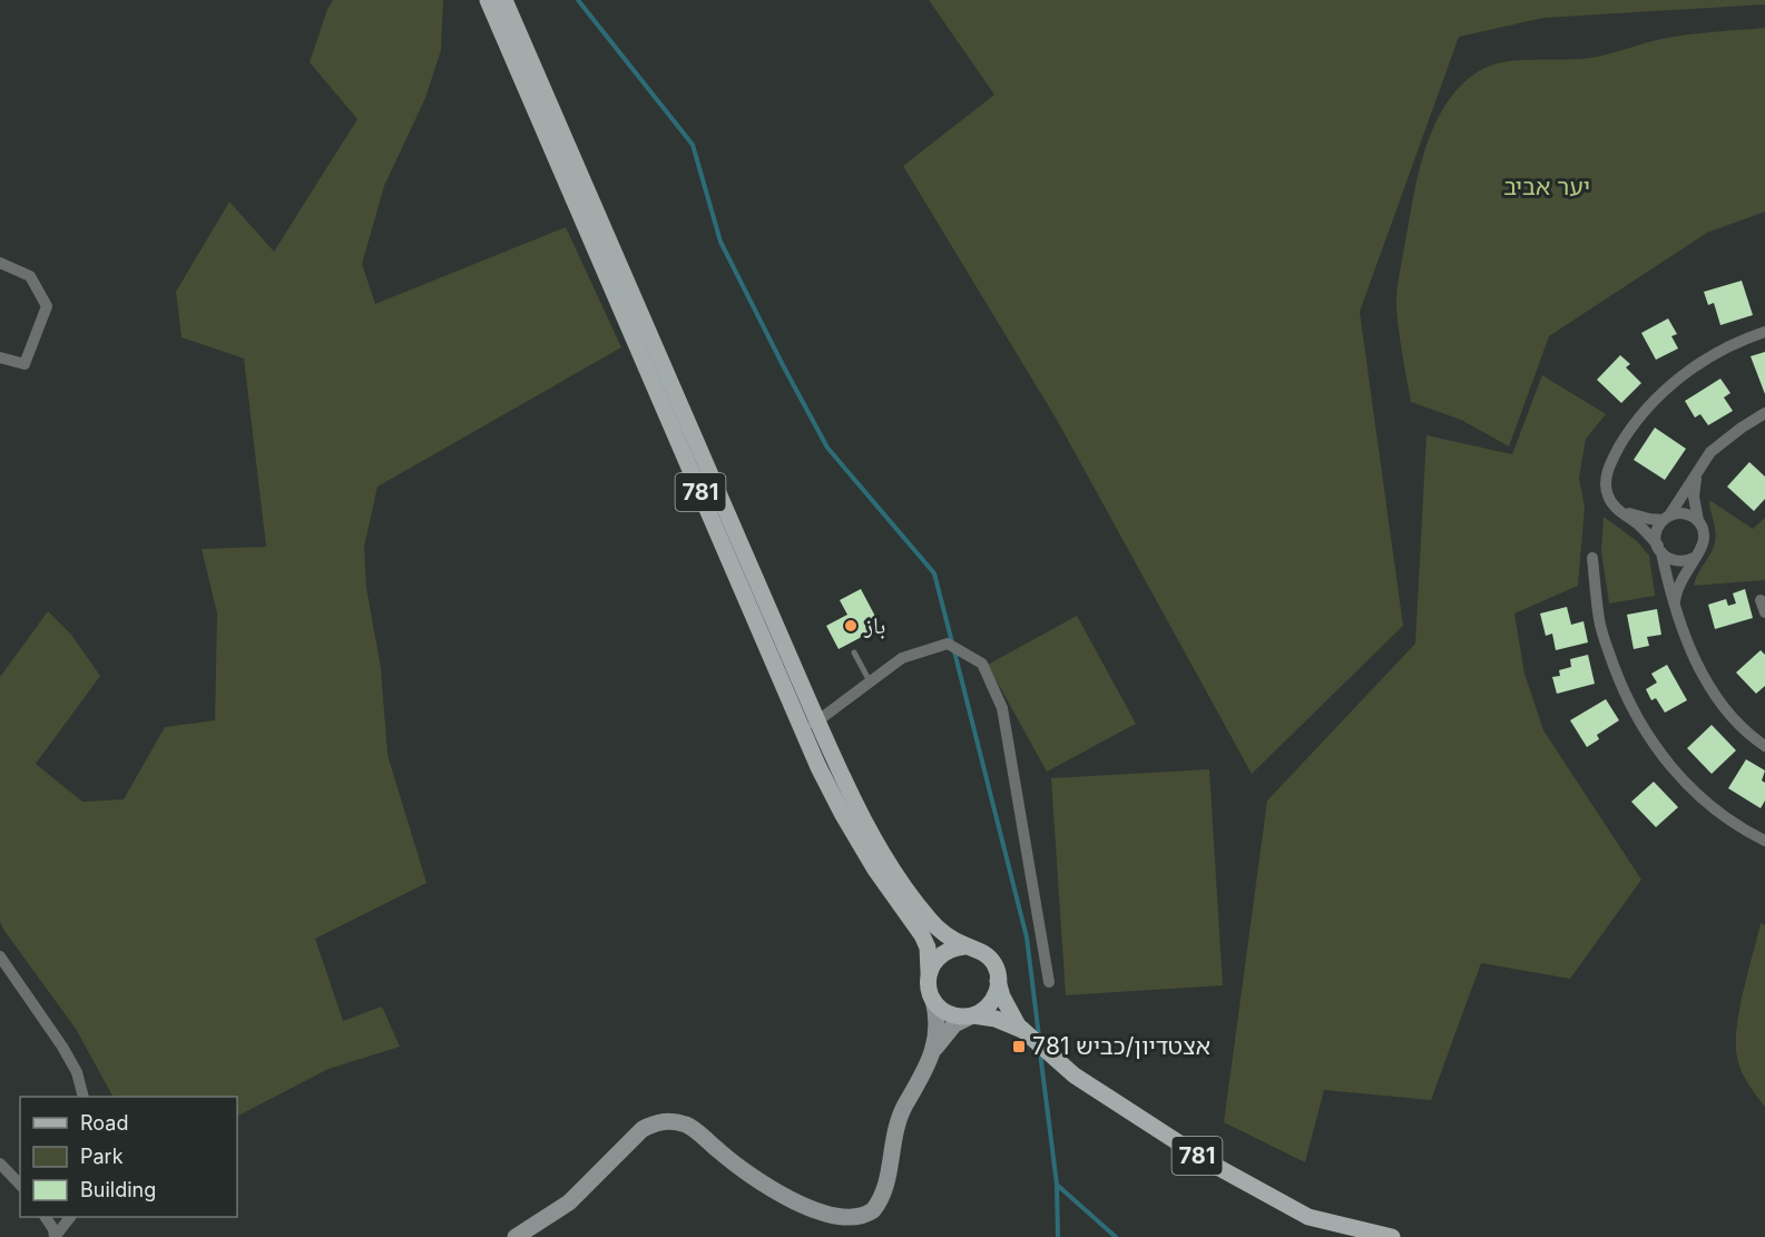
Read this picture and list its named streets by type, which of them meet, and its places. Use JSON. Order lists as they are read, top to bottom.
{
  "streets": {
    "main road": ["781"]
  },
  "parks": ["יער אביב"],
  "places": {
    "other": ["باز"],
    "transit": ["אצטדיון/כביש 781"]
  },
  "legend": ["Road", "Park", "Building"]
}
